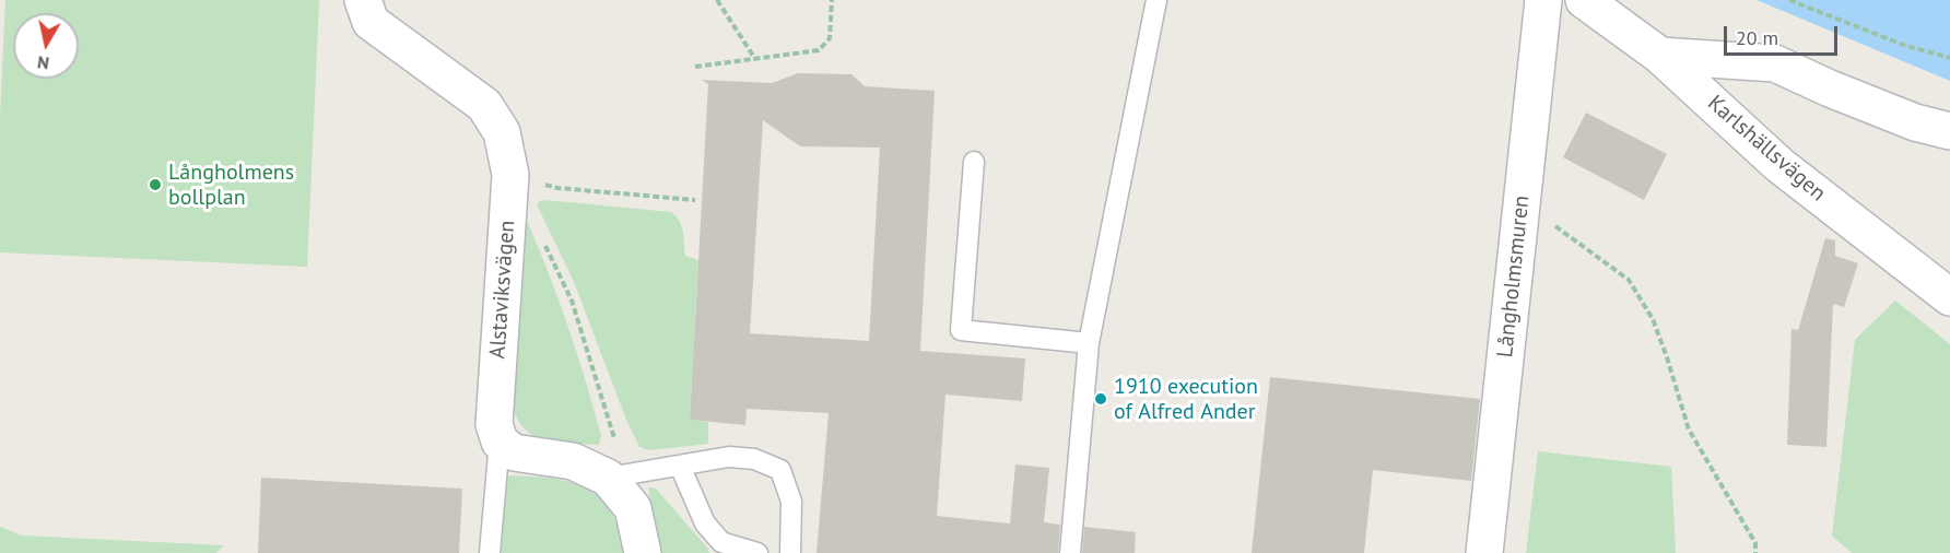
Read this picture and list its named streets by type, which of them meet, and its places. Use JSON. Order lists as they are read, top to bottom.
{
  "streets": {
    "street": ["Karlshällsvägen", "Långholmsmuren", "Alstaviksvägen"]
  },
  "places": ["Långholmens bollplan", "1910 execution of Alfred Ander"],
  "scale_bar": "20 m",
  "north": "bottom"
}
